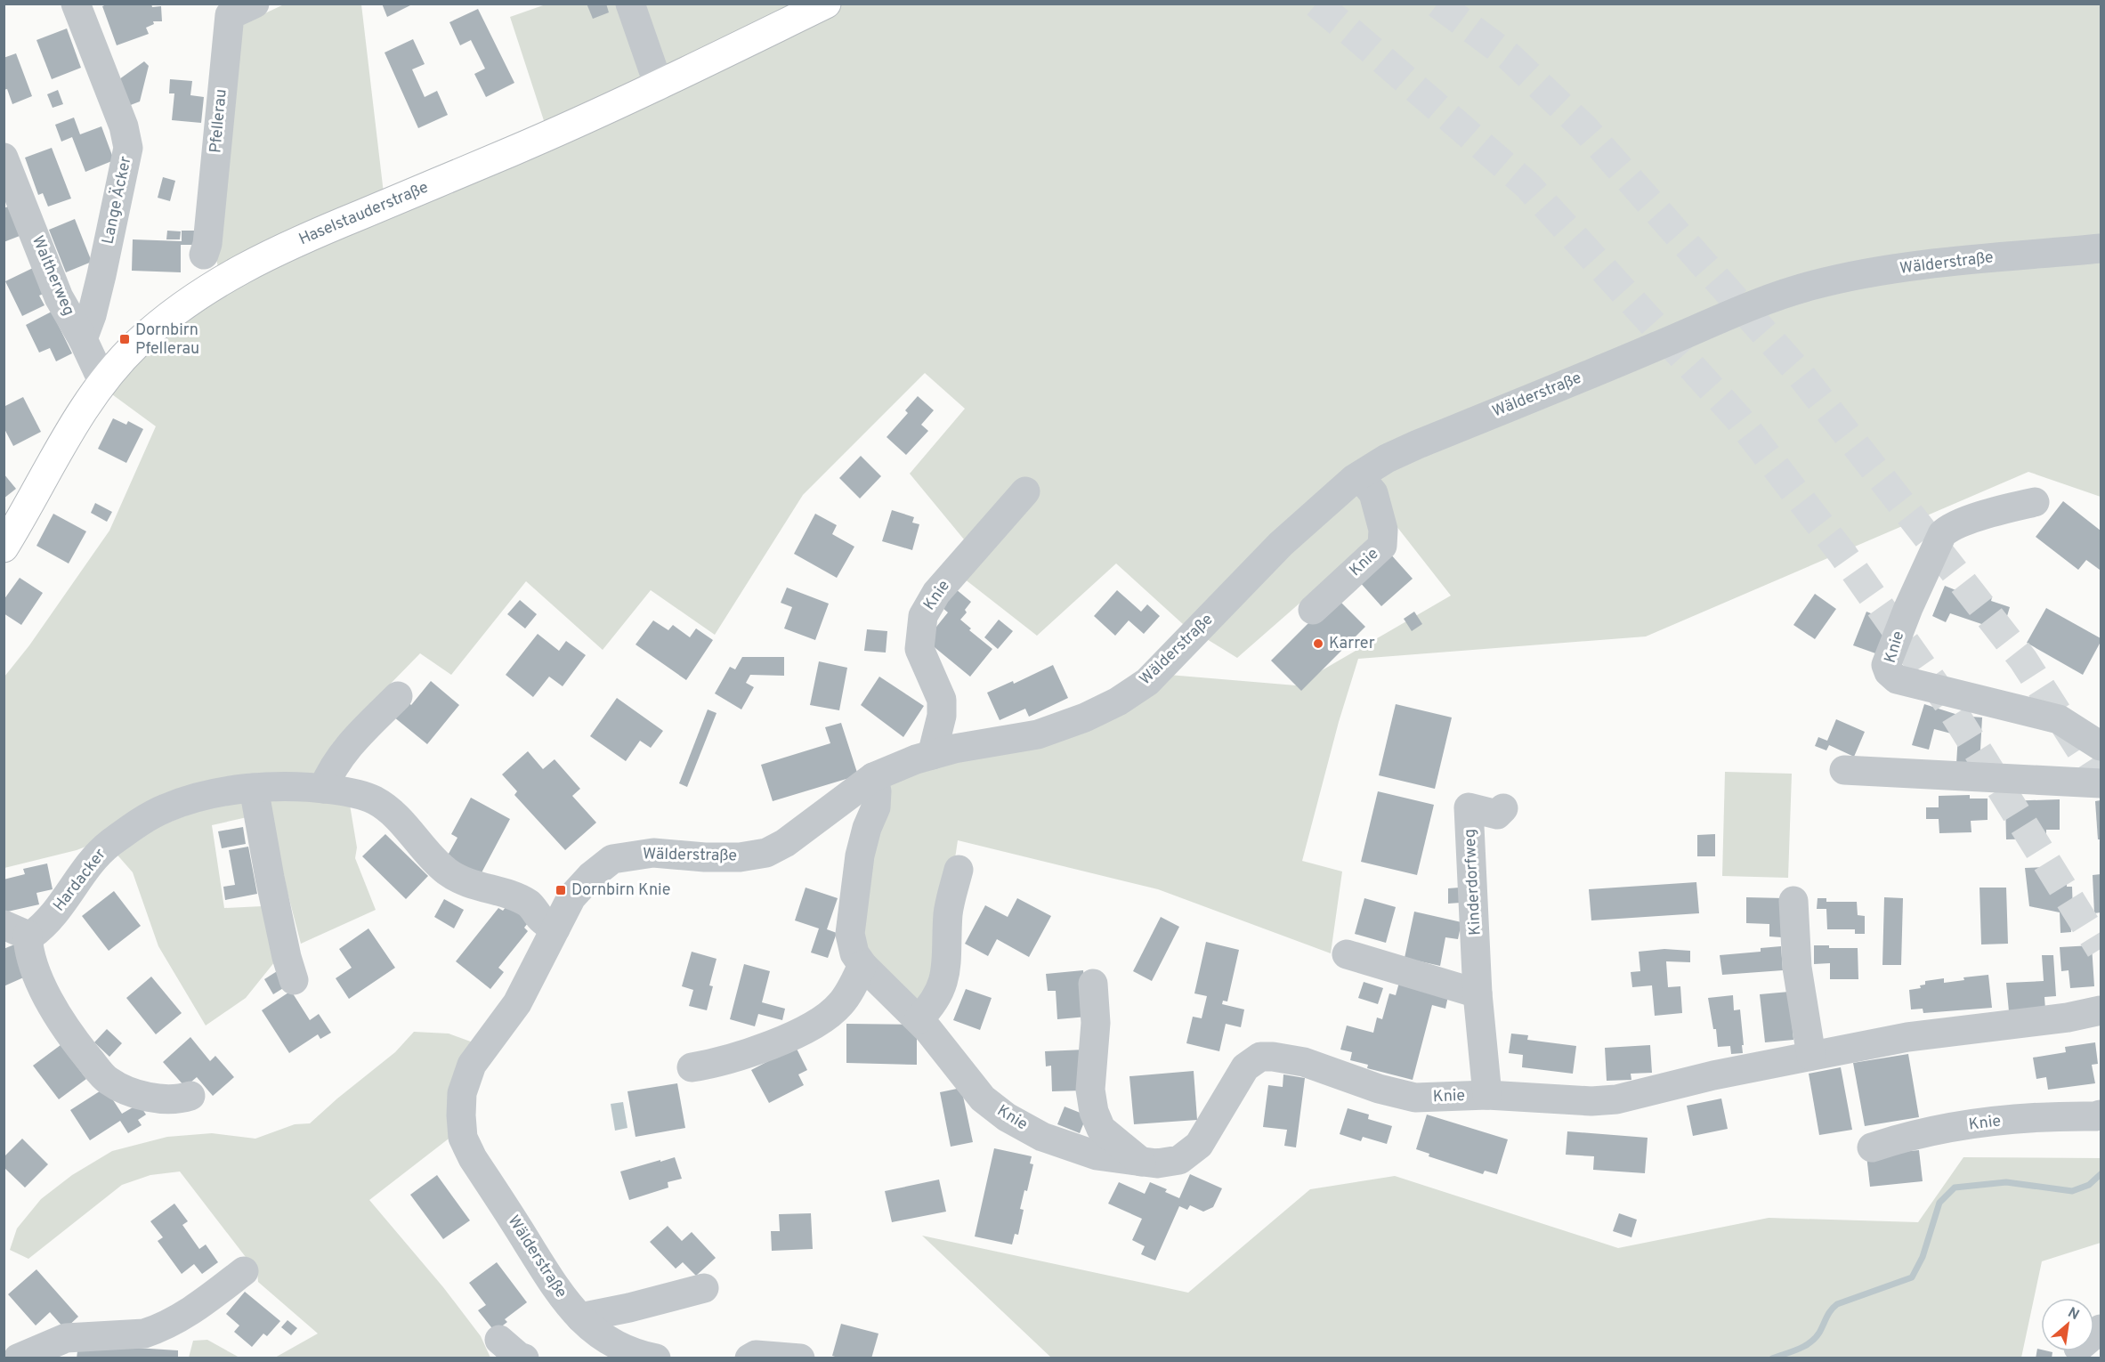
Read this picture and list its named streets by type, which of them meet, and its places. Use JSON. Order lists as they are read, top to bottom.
{
  "streets": {
    "main road": ["Haselstauderstraße"],
    "street": [
      "Pfellerau",
      "Lange Äcker",
      "Wälderstraße",
      "Waltherweg",
      "Knie",
      "Hardacker",
      "Kinderdorfweg"
    ]
  },
  "crossings": [
    ["Lange Äcker", "Waltherweg"],
    ["Haselstauderstraße", "Waltherweg"],
    ["Wälderstraße", "Knie"],
    ["Wälderstraße", "Hardacker"],
    ["Knie", "Kinderdorfweg"]
  ],
  "places": {
    "transit": ["Dornbirn Pfellerau", "Dornbirn Knie"],
    "other": ["Karrer"]
  },
  "north": "top right"
}
